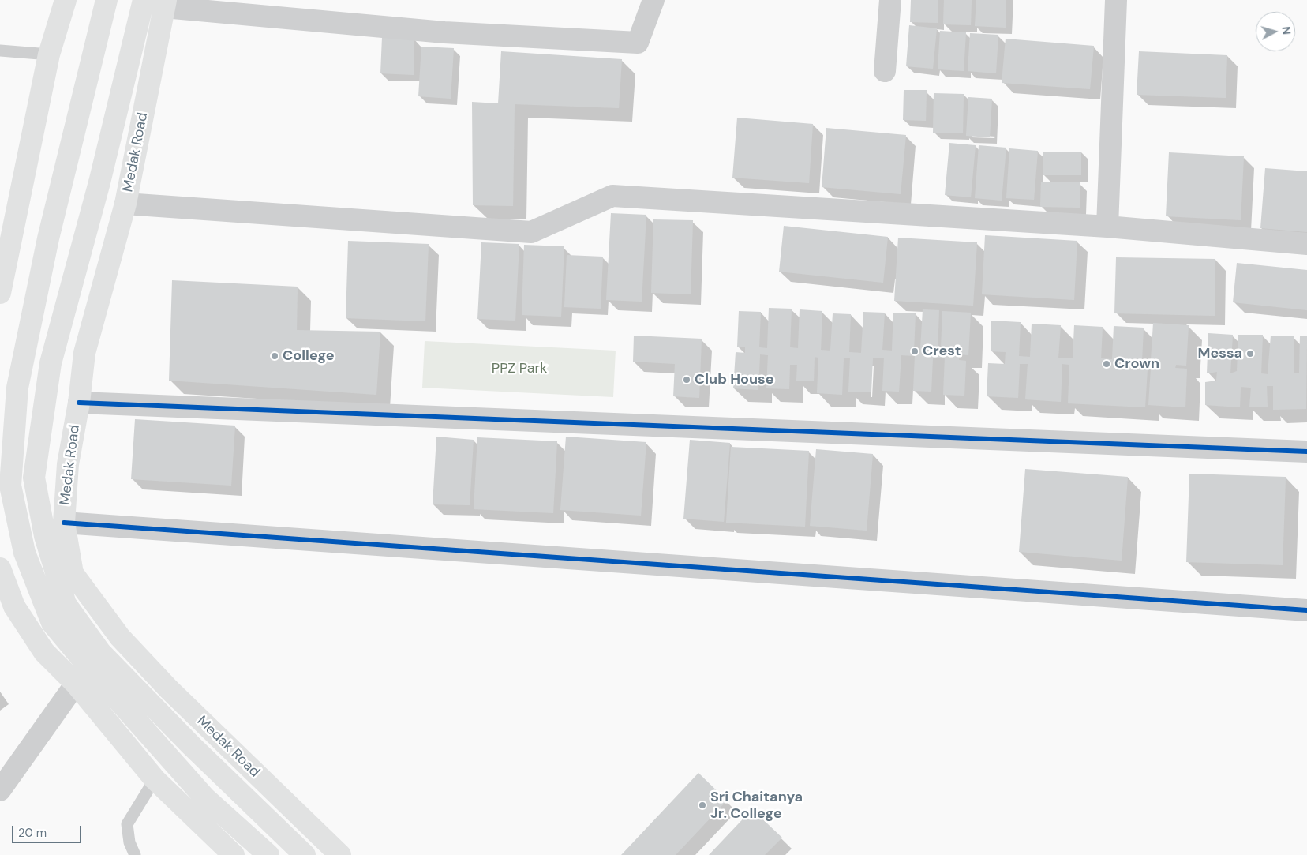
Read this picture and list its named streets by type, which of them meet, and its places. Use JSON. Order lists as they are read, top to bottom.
{
  "streets": {
    "main road": ["Medak Road"]
  },
  "parks": ["PPZ Park"],
  "places": [
    "Crest",
    "Messa",
    "College",
    "Crown",
    "Club House",
    "Sri Chaitanya Jr. College"
  ],
  "scale_bar": "20 m",
  "north": "right"
}
